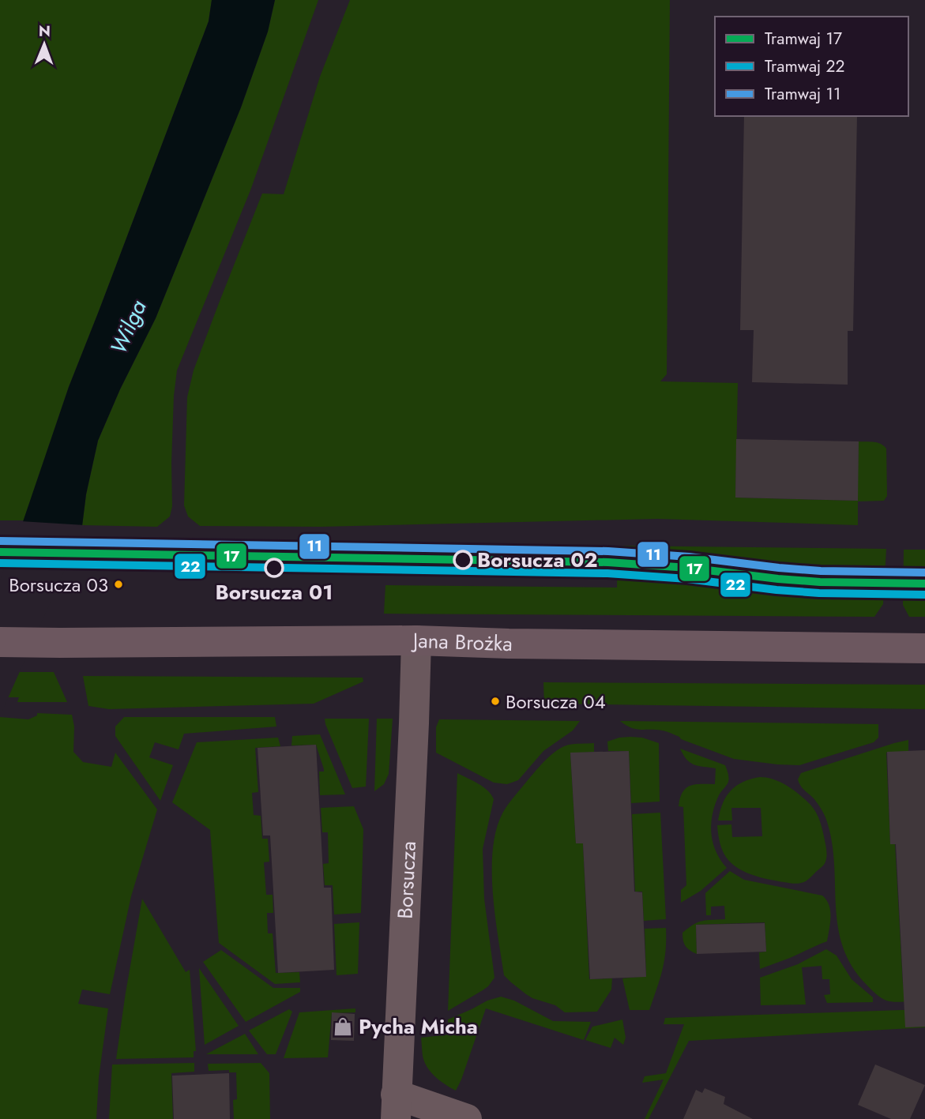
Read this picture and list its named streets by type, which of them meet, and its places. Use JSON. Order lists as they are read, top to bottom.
{
  "streets": {
    "main road": ["Jana Brożka"],
    "street": ["Borsucza"]
  },
  "crossings": [
    ["Jana Brożka", "Borsucza"]
  ],
  "water": ["Wilga"],
  "places": {
    "other": [
      "Borsucza 02",
      "Borsucza 01",
      "Borsucza 03",
      "Borsucza 04"
    ],
    "shop": ["Pycha Micha"]
  },
  "lines": ["tram line 11", "tram line 17", "tram line 22"],
  "legend": ["Tramwaj 17", "Tramwaj 22", "Tramwaj 11"],
  "north": "top"
}
